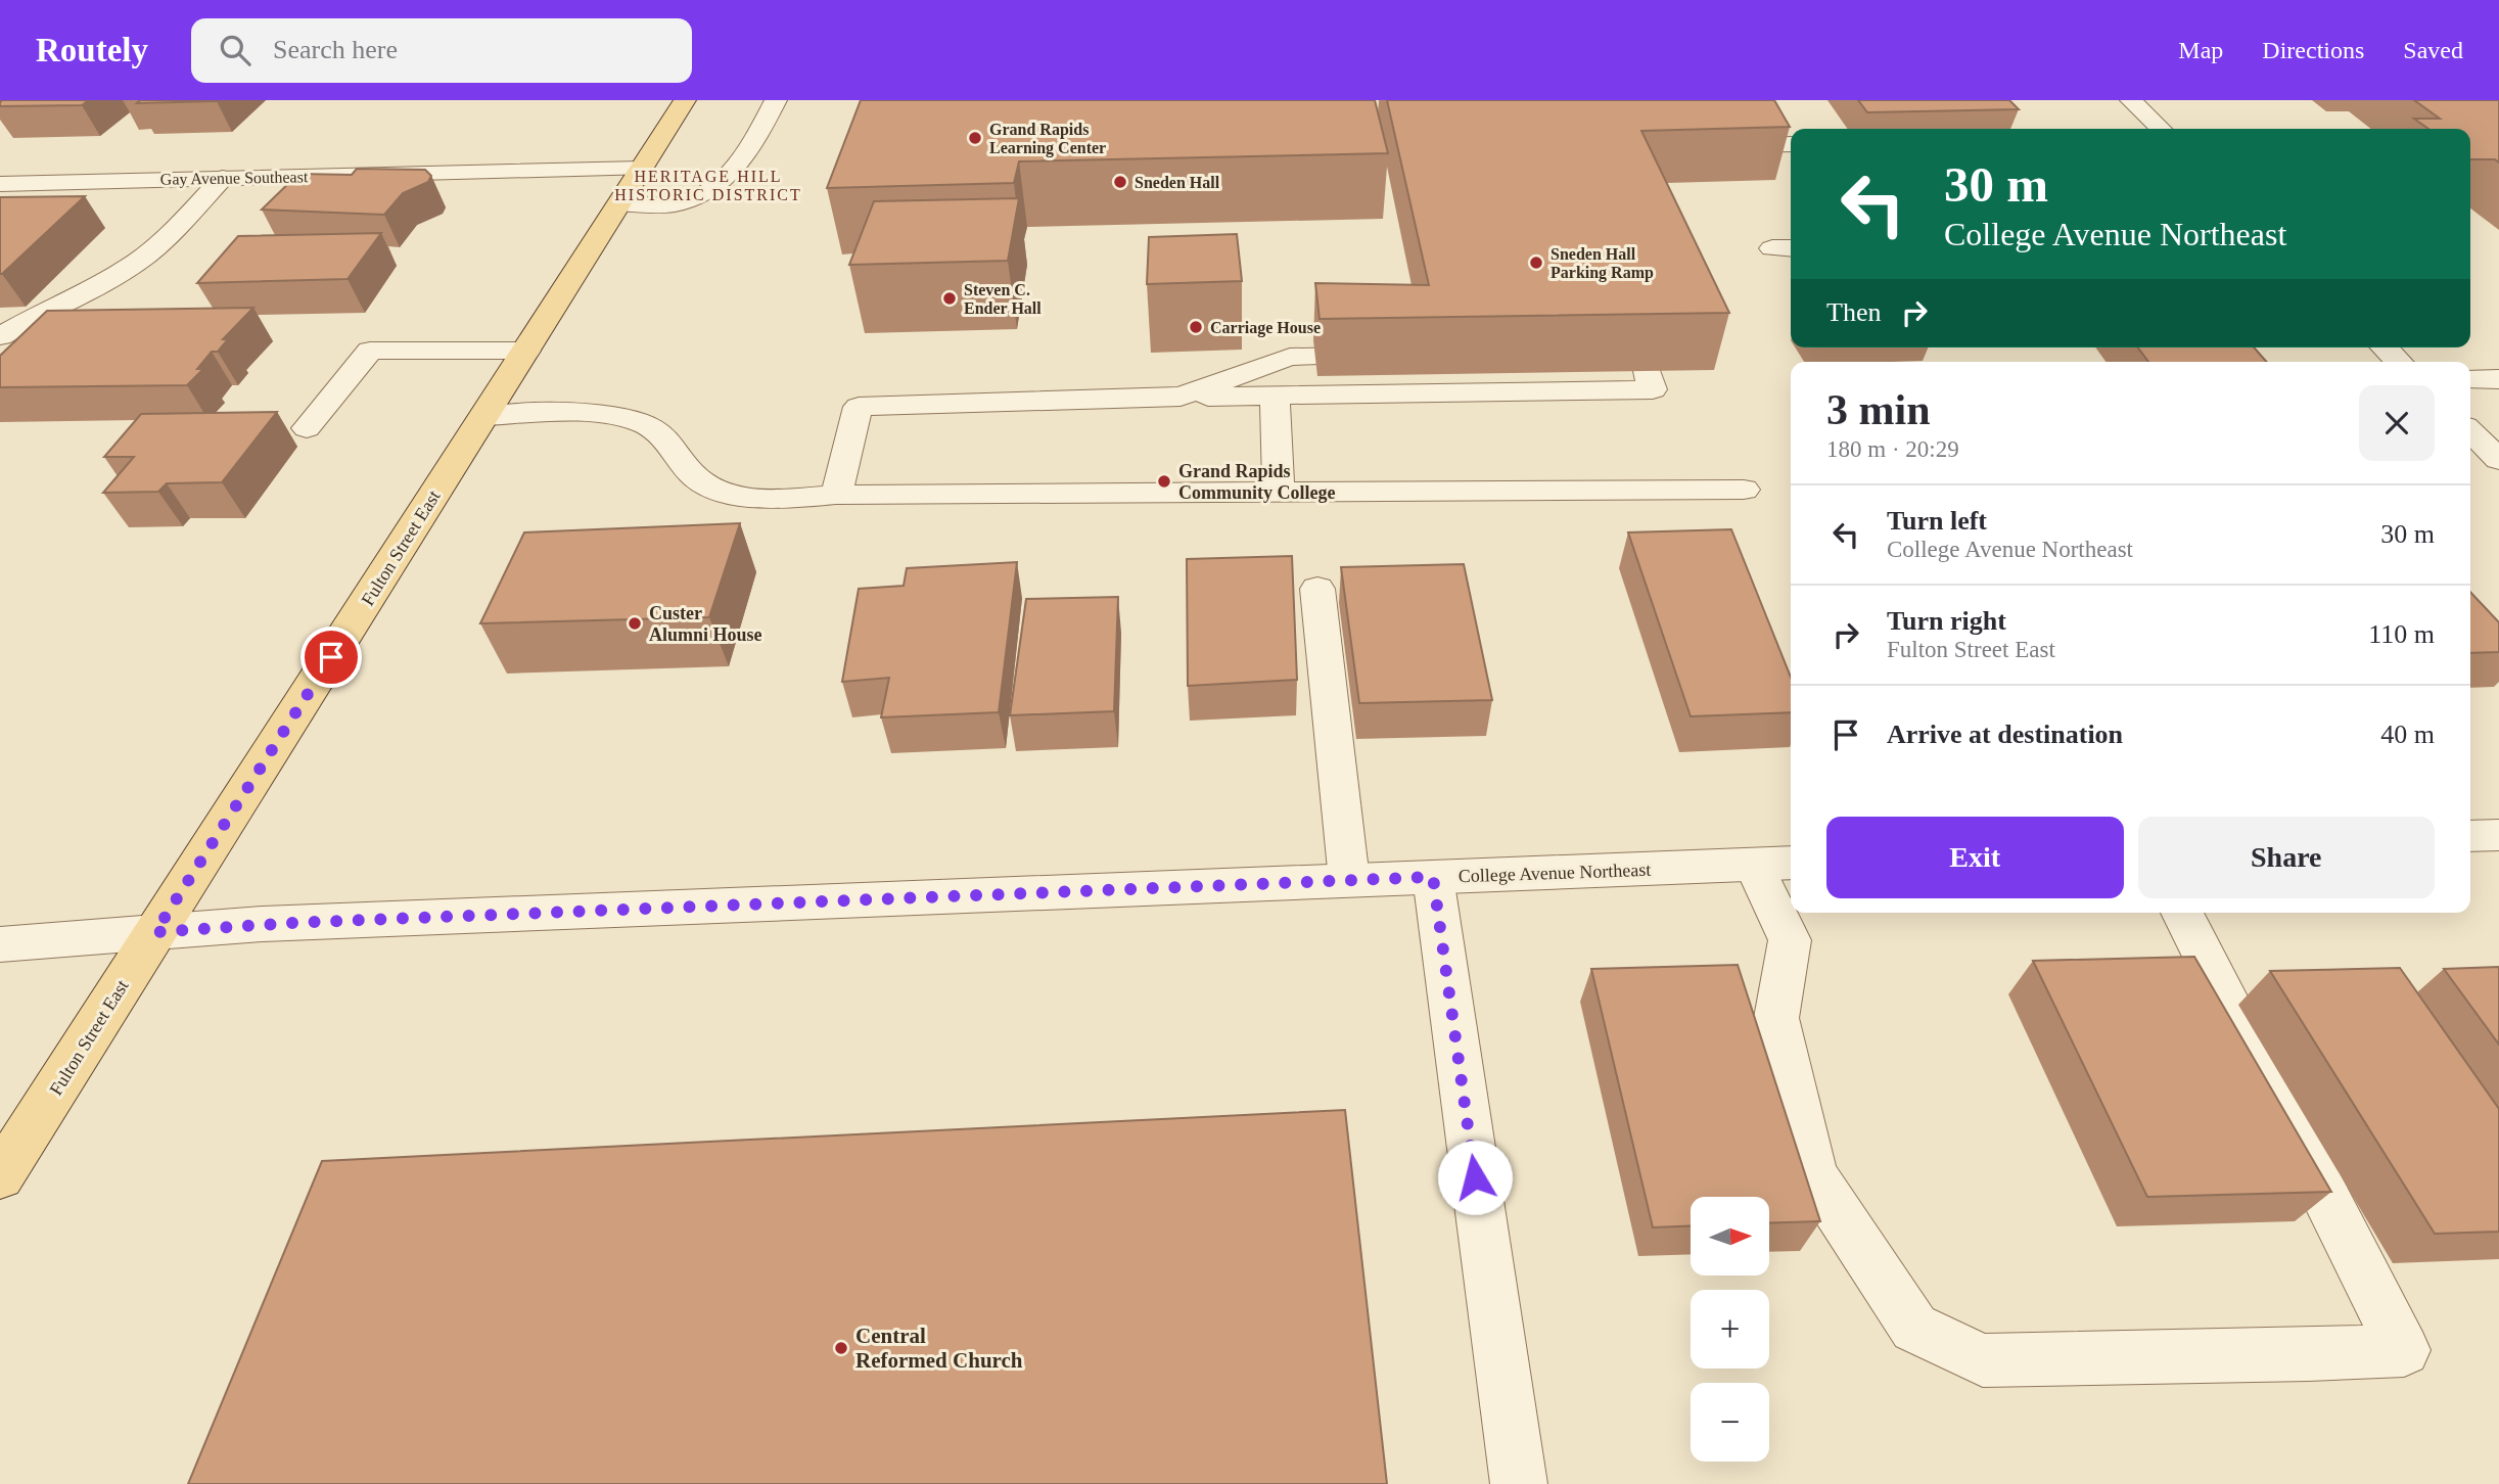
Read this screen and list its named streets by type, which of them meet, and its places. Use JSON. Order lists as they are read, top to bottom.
{
  "streets": {
    "main road": ["Fulton Street East"],
    "street": ["Gay Avenue Southeast", "College Avenue Northeast"]
  },
  "crossings": [
    ["Gay Avenue Southeast", "Fulton Street East"],
    ["Fulton Street East", "College Avenue Northeast"]
  ],
  "districts": ["HERITAGE HILL HISTORIC DISTRICT"],
  "places": [
    "Grand Rapids Learning Center",
    "Sneden Hall",
    "Sneden Hall Parking Ramp",
    "Steven C. Ender Hall",
    "Carriage House",
    "Grand Rapids Community College",
    "Custer Alumni House",
    "Central Reformed Church"
  ],
  "north": "right",
  "page": {
    "header": "Routely",
    "search": "Search here",
    "nav": ["Map", "Directions", "Saved"],
    "turn": ["30 m", "College Avenue Northeast"],
    "then": "Then",
    "heading": ["3 min", "180 m · 20:29"],
    "list": [
      {
        "name": "Turn left",
        "note": "College Avenue Northeast",
        "value": "30 m"
      },
      {
        "name": "Turn right",
        "note": "Fulton Street East",
        "value": "110 m"
      },
      {
        "name": "Arrive at destination",
        "value": "40 m"
      }
    ],
    "buttons": ["Exit", "Share"],
    "map_buttons": ["+", "−"]
  }
}
